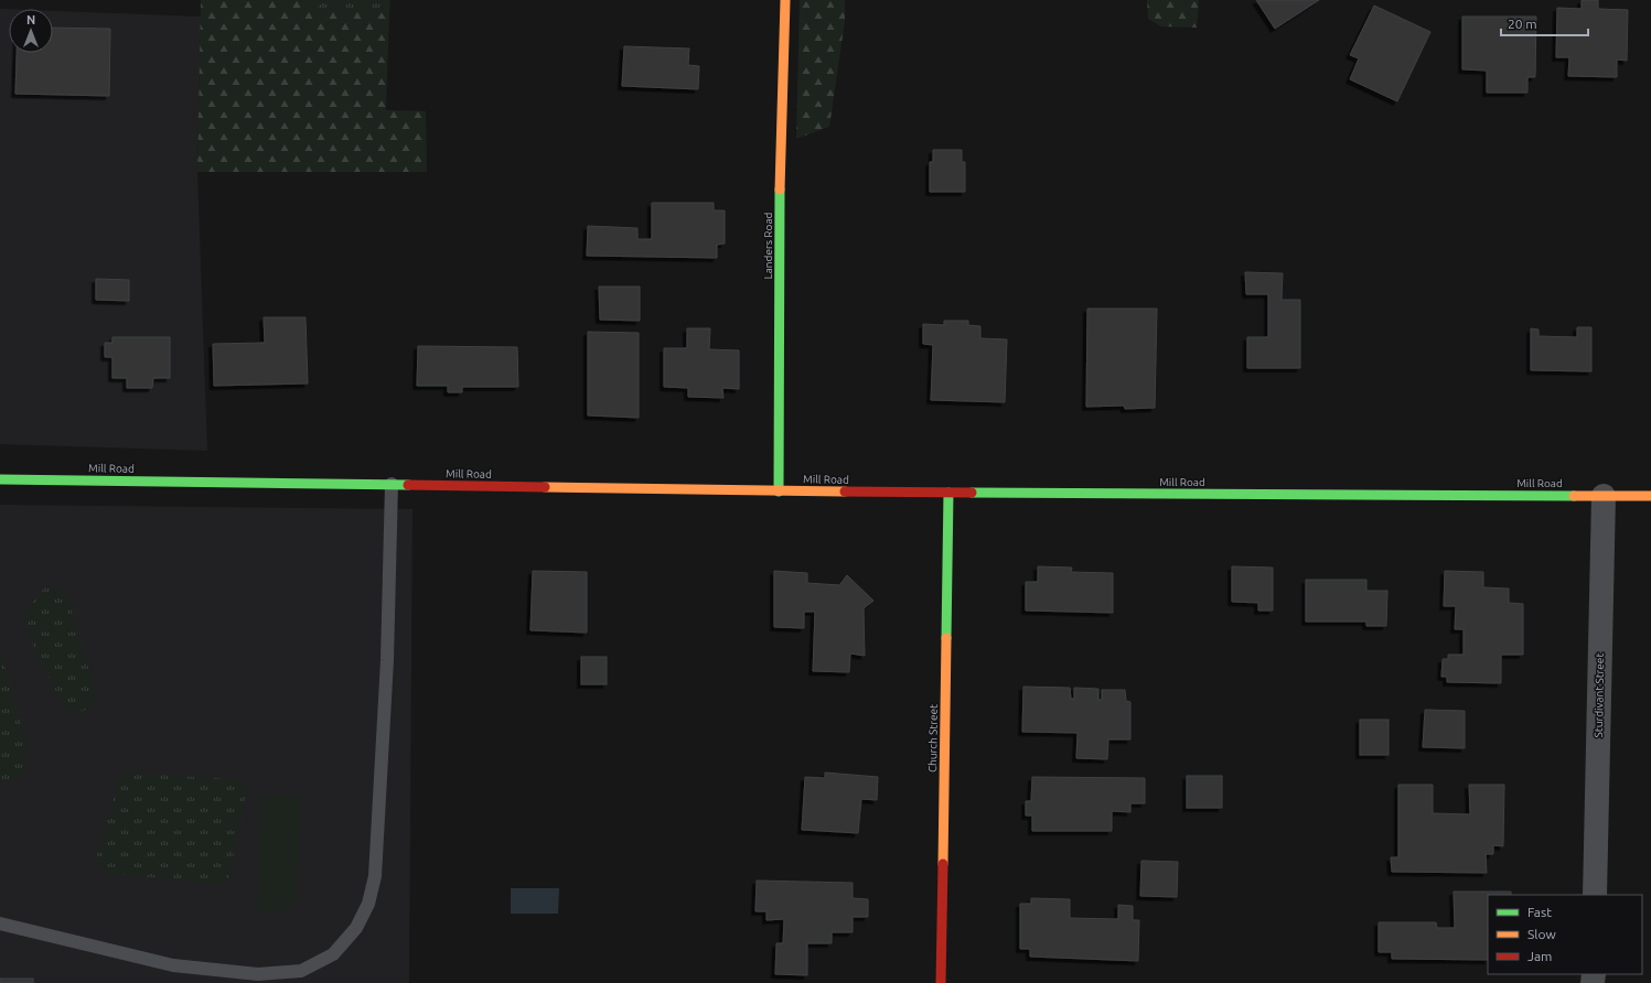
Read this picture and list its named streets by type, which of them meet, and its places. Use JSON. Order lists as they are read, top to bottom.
{
  "streets": {
    "street": [
      "Landers Road",
      "Mill Road",
      "Sturdivant Street",
      "Church Street"
    ]
  },
  "crossings": [
    ["Landers Road", "Mill Road"],
    ["Mill Road", "Sturdivant Street"],
    ["Mill Road", "Church Street"]
  ],
  "legend": ["Fast", "Slow", "Jam"],
  "scale_bar": "20 m",
  "north": "top"
}
